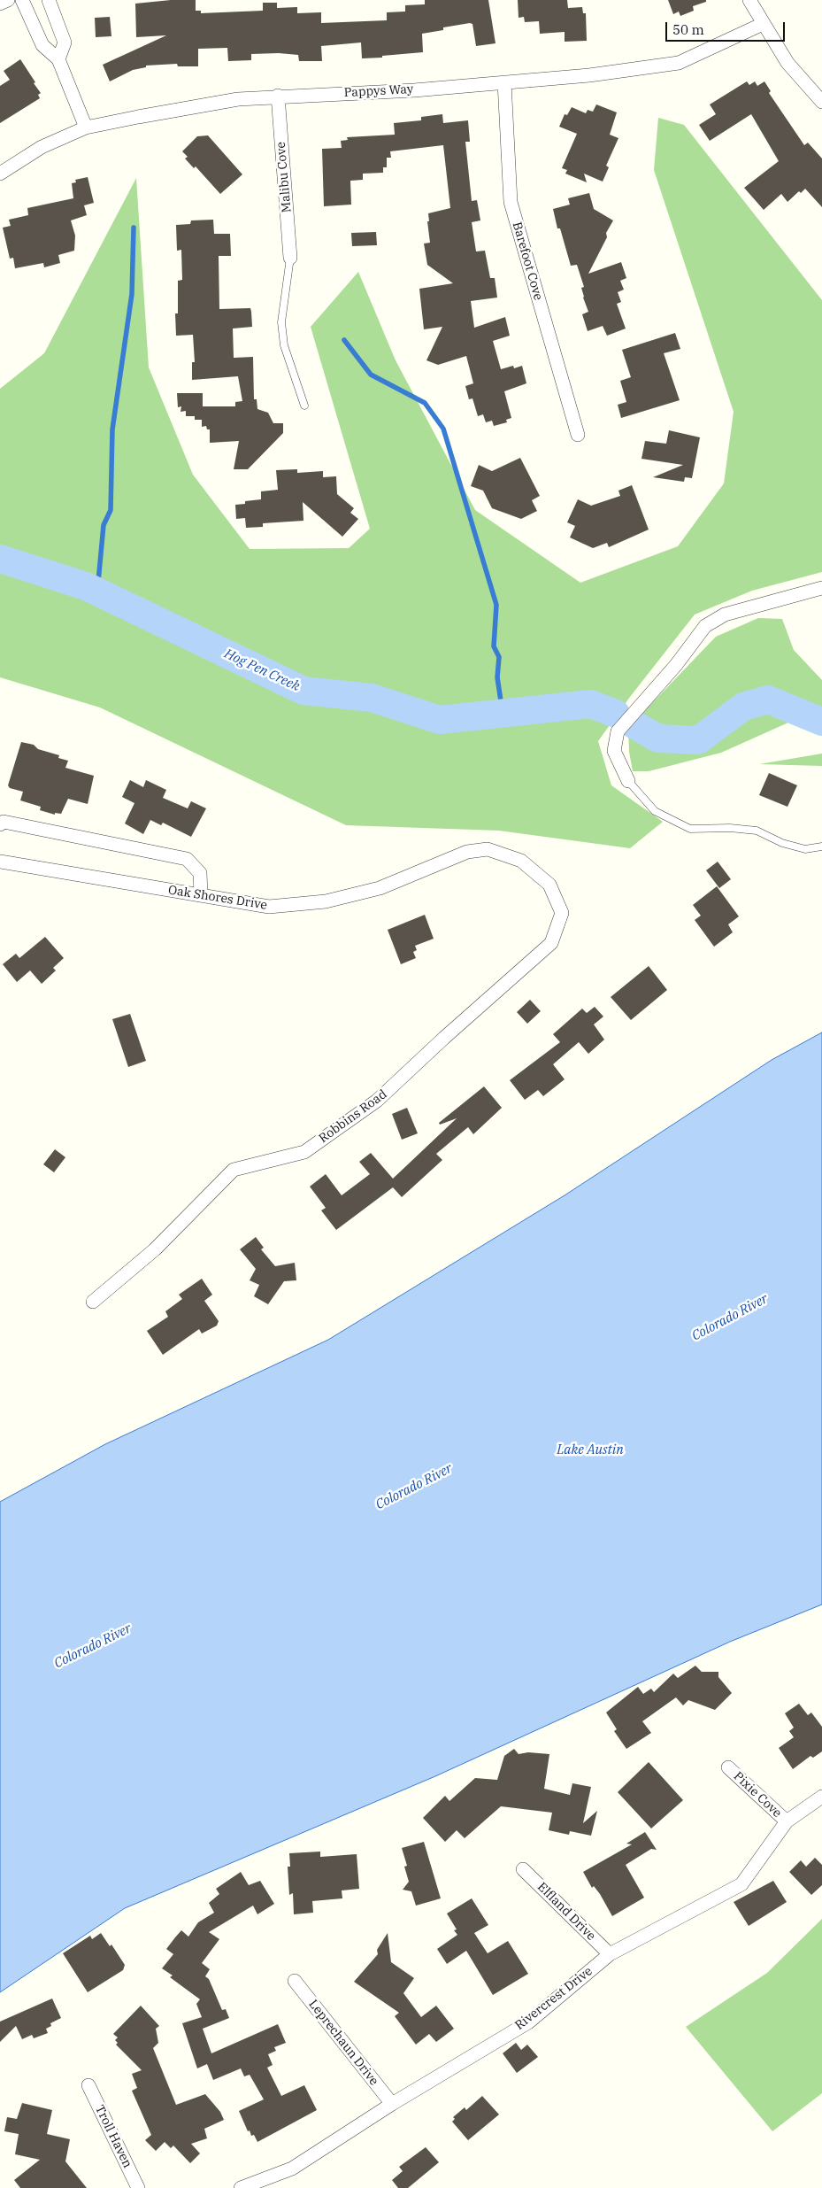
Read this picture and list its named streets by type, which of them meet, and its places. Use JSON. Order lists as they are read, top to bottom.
{
  "streets": {
    "street": [
      "Pappys Way",
      "Malibu Cove",
      "Barefoot Cove",
      "Oak Shores Drive",
      "Robbins Road",
      "Pixie Cove",
      "Elfland Drive",
      "Rivercrest Drive",
      "Leprechaun Drive",
      "Troll Haven"
    ]
  },
  "crossings": [
    ["Pappys Way", "Malibu Cove"],
    ["Pappys Way", "Barefoot Cove"],
    ["Oak Shores Drive", "Robbins Road"],
    ["Pixie Cove", "Rivercrest Drive"],
    ["Elfland Drive", "Rivercrest Drive"],
    ["Rivercrest Drive", "Leprechaun Drive"]
  ],
  "water": ["Hog Pen Creek", "Colorado River", "Lake Austin"],
  "scale_bar": "50 m"
}
